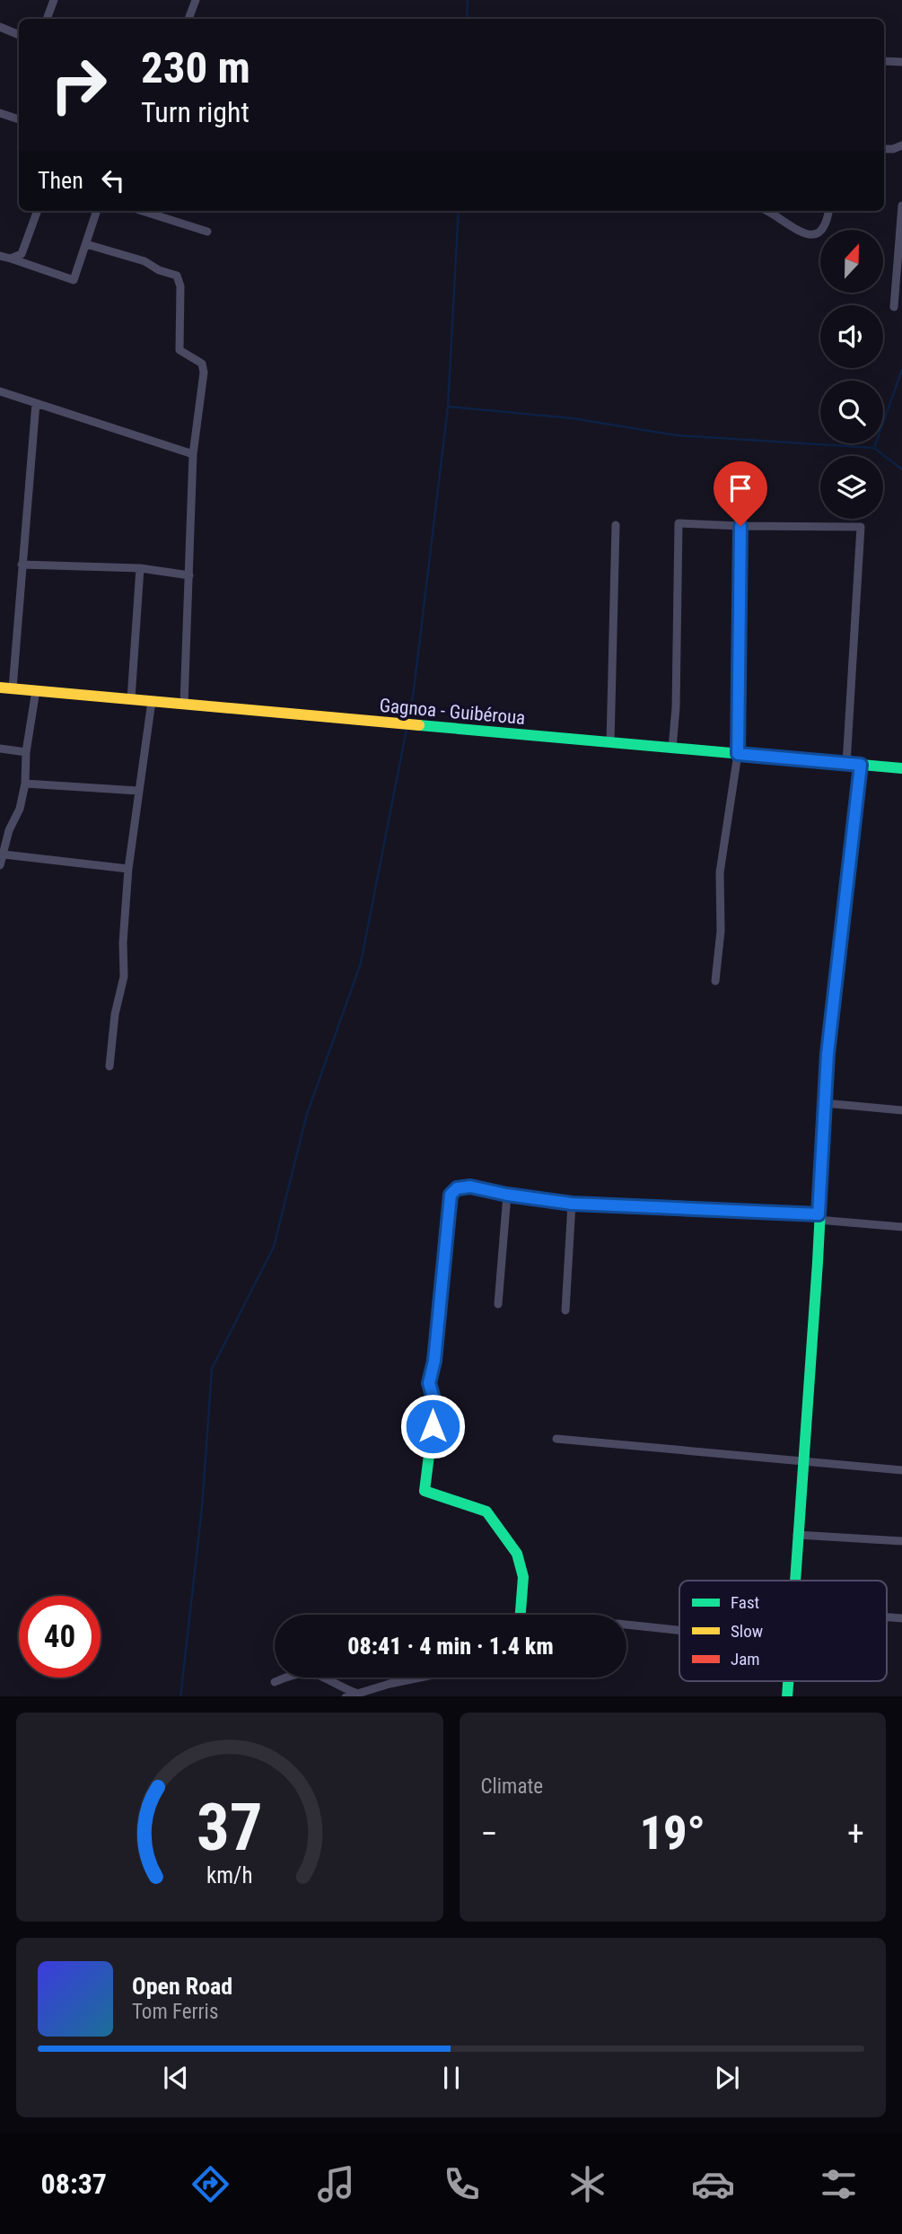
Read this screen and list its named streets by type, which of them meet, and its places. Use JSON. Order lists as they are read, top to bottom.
{
  "streets": {
    "street": ["Gagnoa - Guibéroua"]
  },
  "legend": ["Fast", "Slow", "Jam"],
  "north": "top",
  "page": {
    "turn": ["230 m", "Turn right"],
    "then": "Then",
    "limit": "40",
    "trip": "08:41 · 4 min · 1.4 km",
    "tile": "Climate",
    "heat": ["−", "19°", "+"],
    "song": ["Open Road", "Tom Ferris"],
    "tabs": "08:37",
    "gauge": ["37", "km/h"]
  }
}
